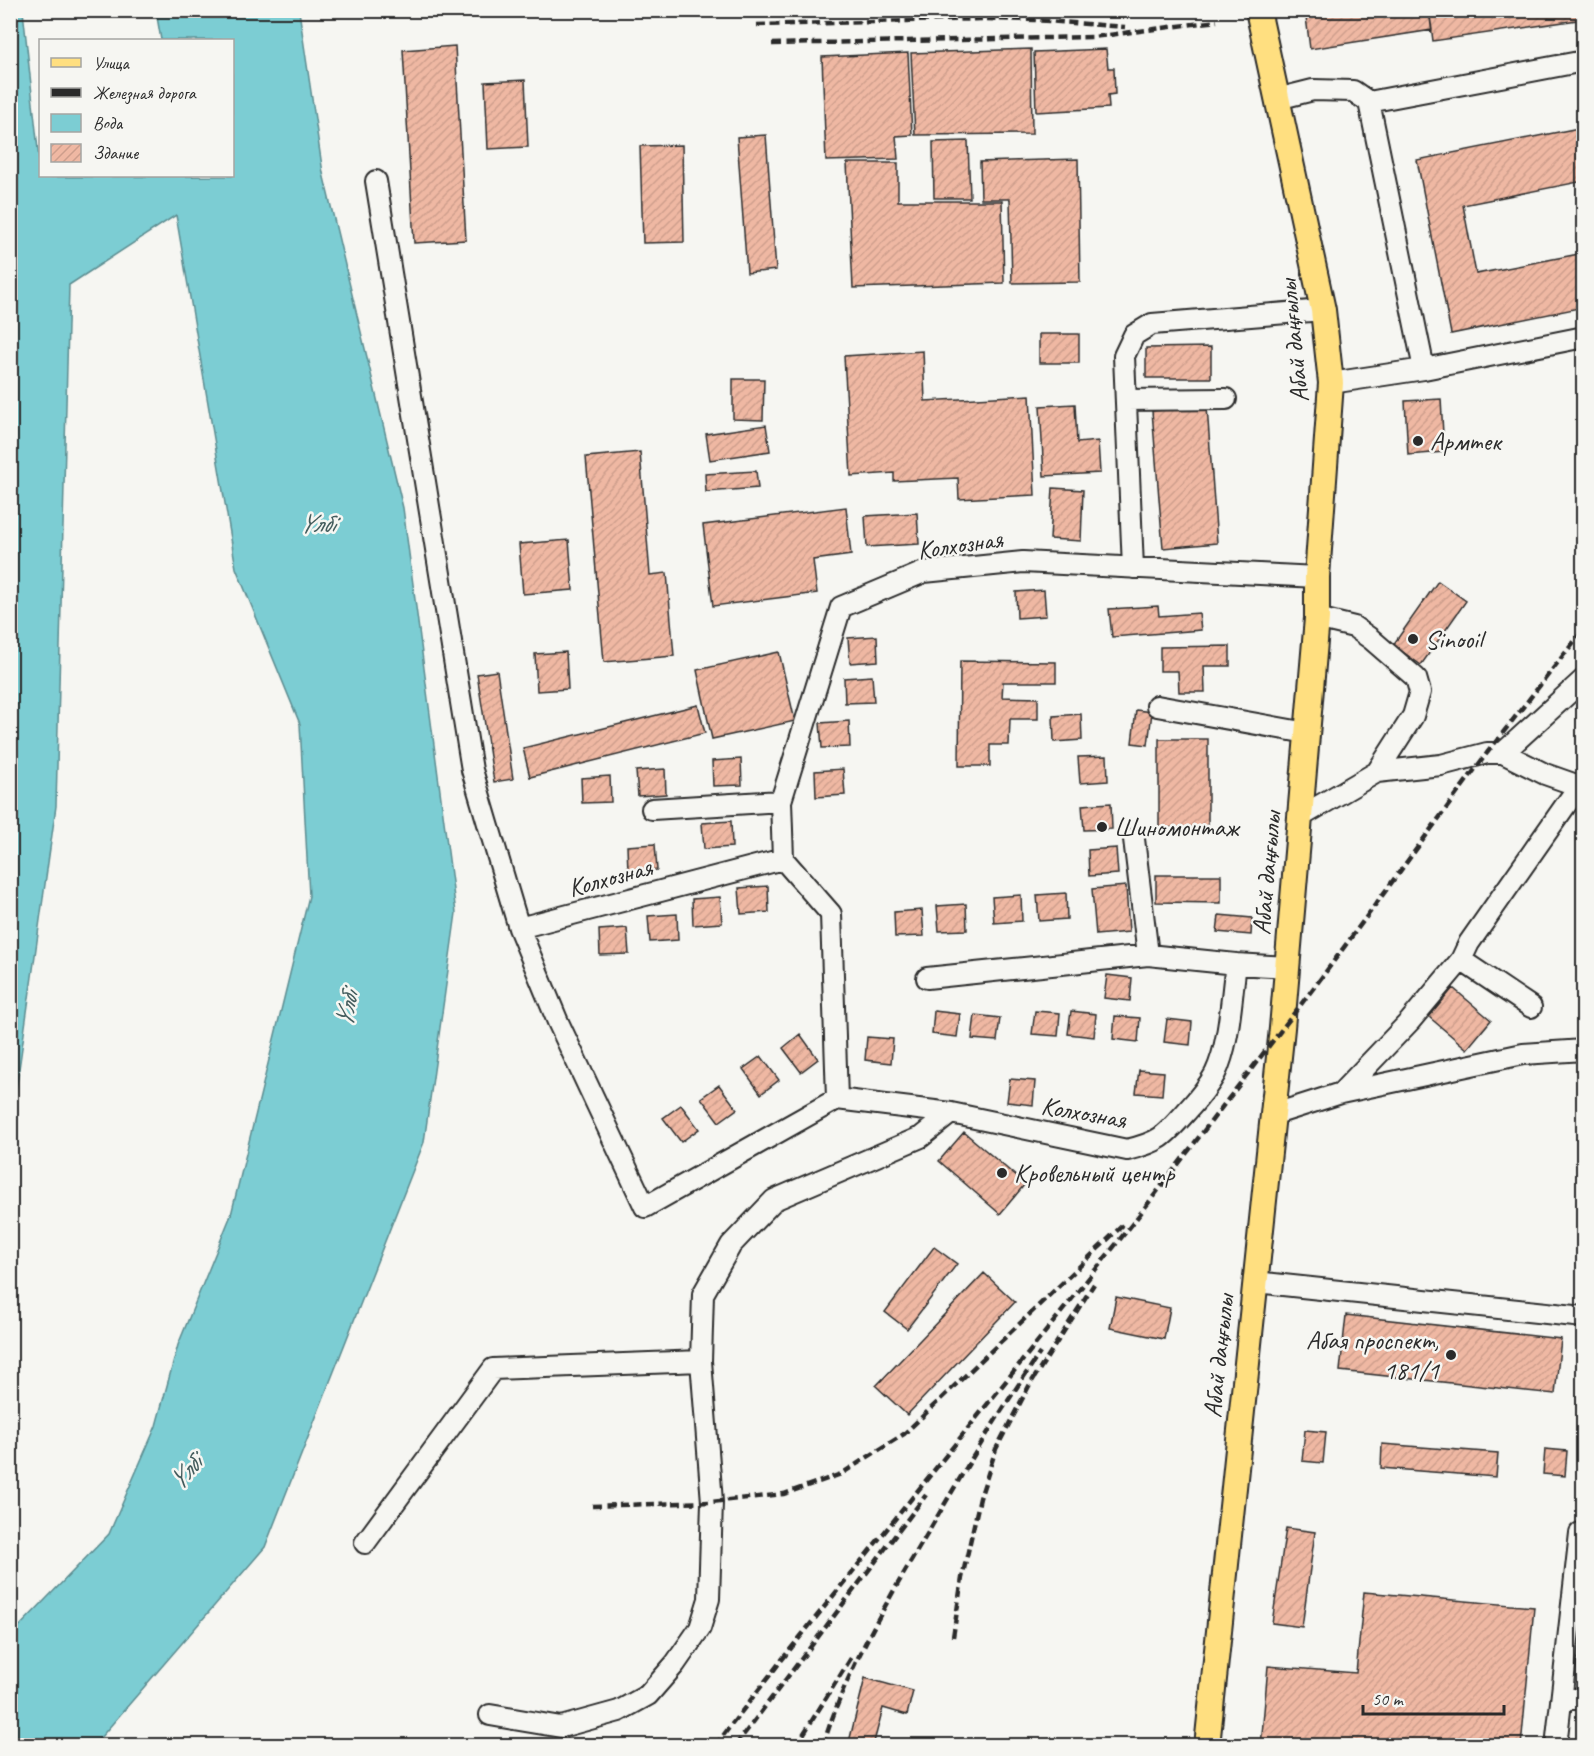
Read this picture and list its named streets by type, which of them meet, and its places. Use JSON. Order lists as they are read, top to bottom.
{
  "streets": {
    "main road": ["Абай даңғылы"],
    "street": ["Колхозная"]
  },
  "crossings": [
    ["Абай даңғылы", "Колхозная"]
  ],
  "water": ["Үлбі"],
  "places": [
    "Армтек",
    "Sinooil",
    "Шиномонтаж",
    "Кровельный центр",
    "Абая проспект, 181/1"
  ],
  "legend": [
    "Улица",
    "Железная дорога",
    "Вода",
    "Здание"
  ],
  "scale_bar": "50 m"
}
